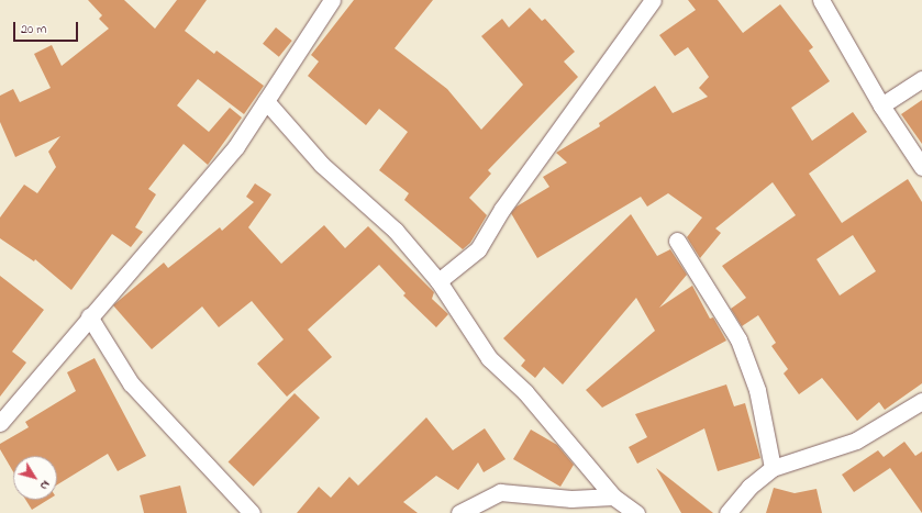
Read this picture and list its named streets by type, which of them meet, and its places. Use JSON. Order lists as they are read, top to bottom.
{
  "scale_bar": "20 m",
  "north": "bottom right"
}
